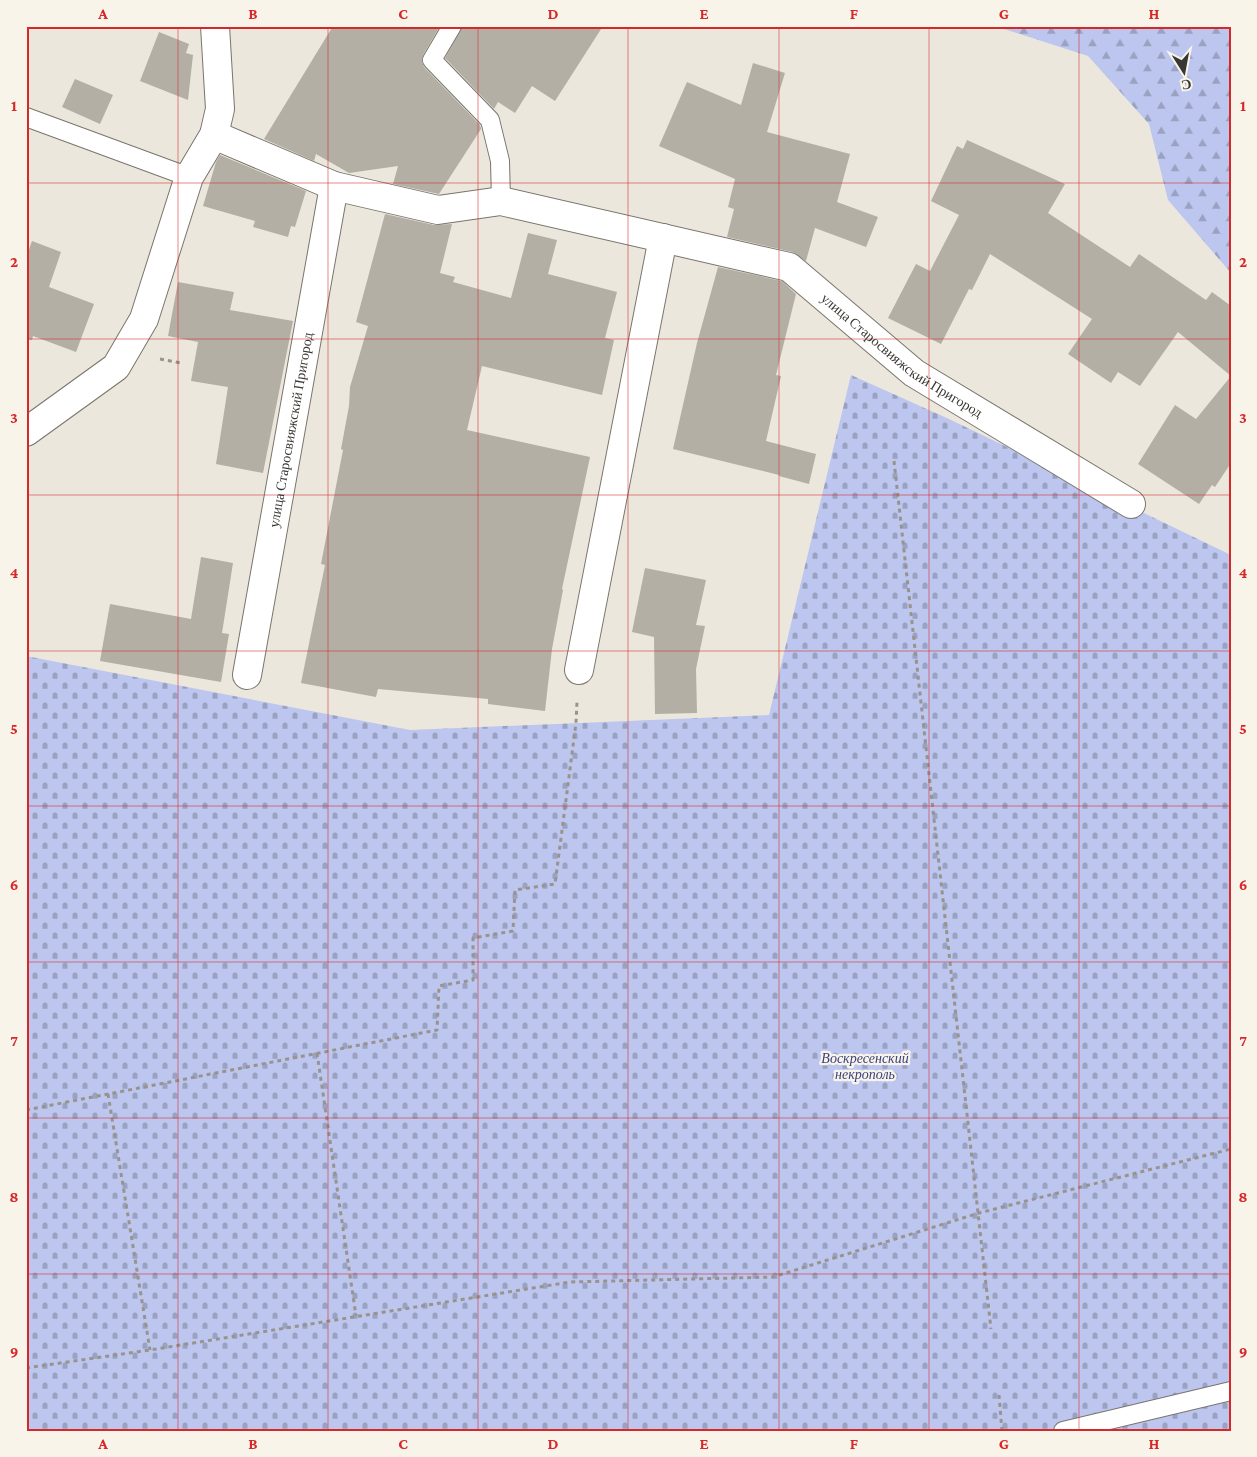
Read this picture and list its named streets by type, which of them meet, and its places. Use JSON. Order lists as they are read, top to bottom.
{
  "streets": {
    "street": ["улица Старосвияжский Пригород"]
  },
  "parks": ["Воскресенский некрополь"],
  "north": "bottom",
  "grid": {
    "columns": [
      "A",
      "B",
      "C",
      "D",
      "E",
      "F",
      "G",
      "H"
    ],
    "rows": [
      "1",
      "2",
      "3",
      "4",
      "5",
      "6",
      "7",
      "8",
      "9"
    ]
  }
}
